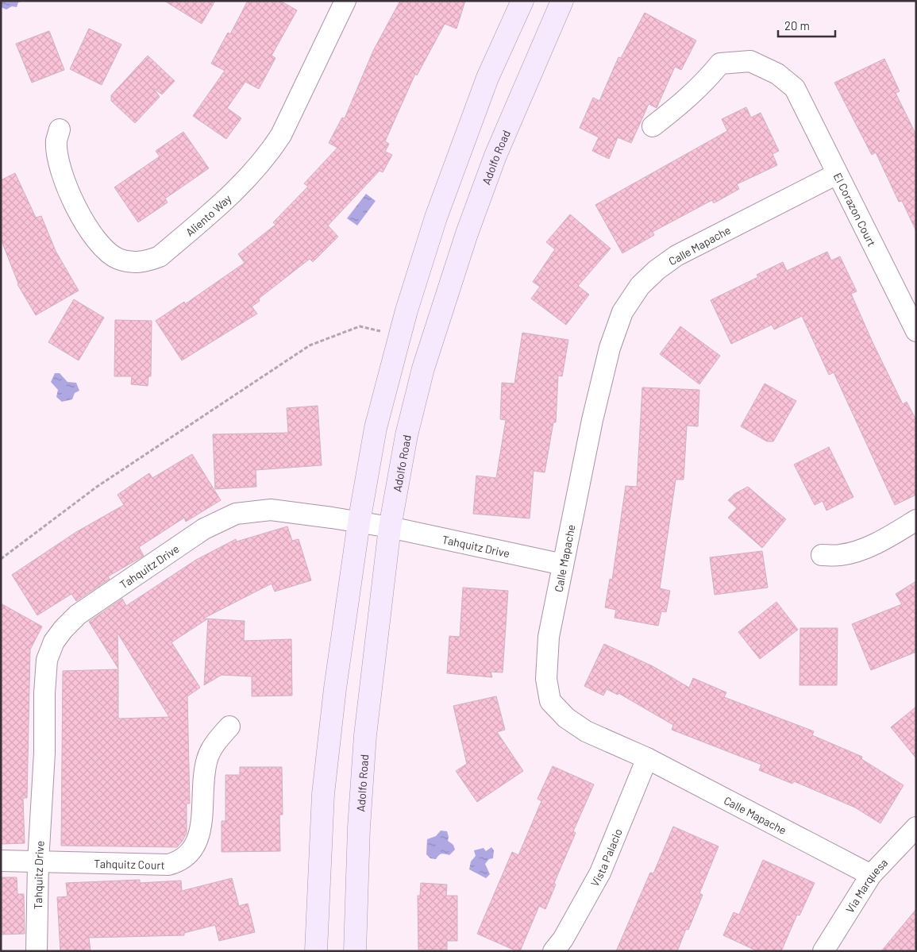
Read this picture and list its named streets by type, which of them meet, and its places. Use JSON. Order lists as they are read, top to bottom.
{
  "streets": {
    "main road": ["Adolfo Road"],
    "street": [
      "El Corazon Court",
      "Aliento Way",
      "Calle Mapache",
      "Tahquitz Drive",
      "Vista Palacio",
      "Tahquitz Court",
      "Via Marquesa"
    ]
  },
  "crossings": [
    ["Adolfo Road", "Tahquitz Drive"],
    ["El Corazon Court", "Calle Mapache"],
    ["Calle Mapache", "Tahquitz Drive"],
    ["Calle Mapache", "Vista Palacio"],
    ["Calle Mapache", "Via Marquesa"],
    ["Tahquitz Drive", "Tahquitz Court"]
  ],
  "scale_bar": "20 m"
}
